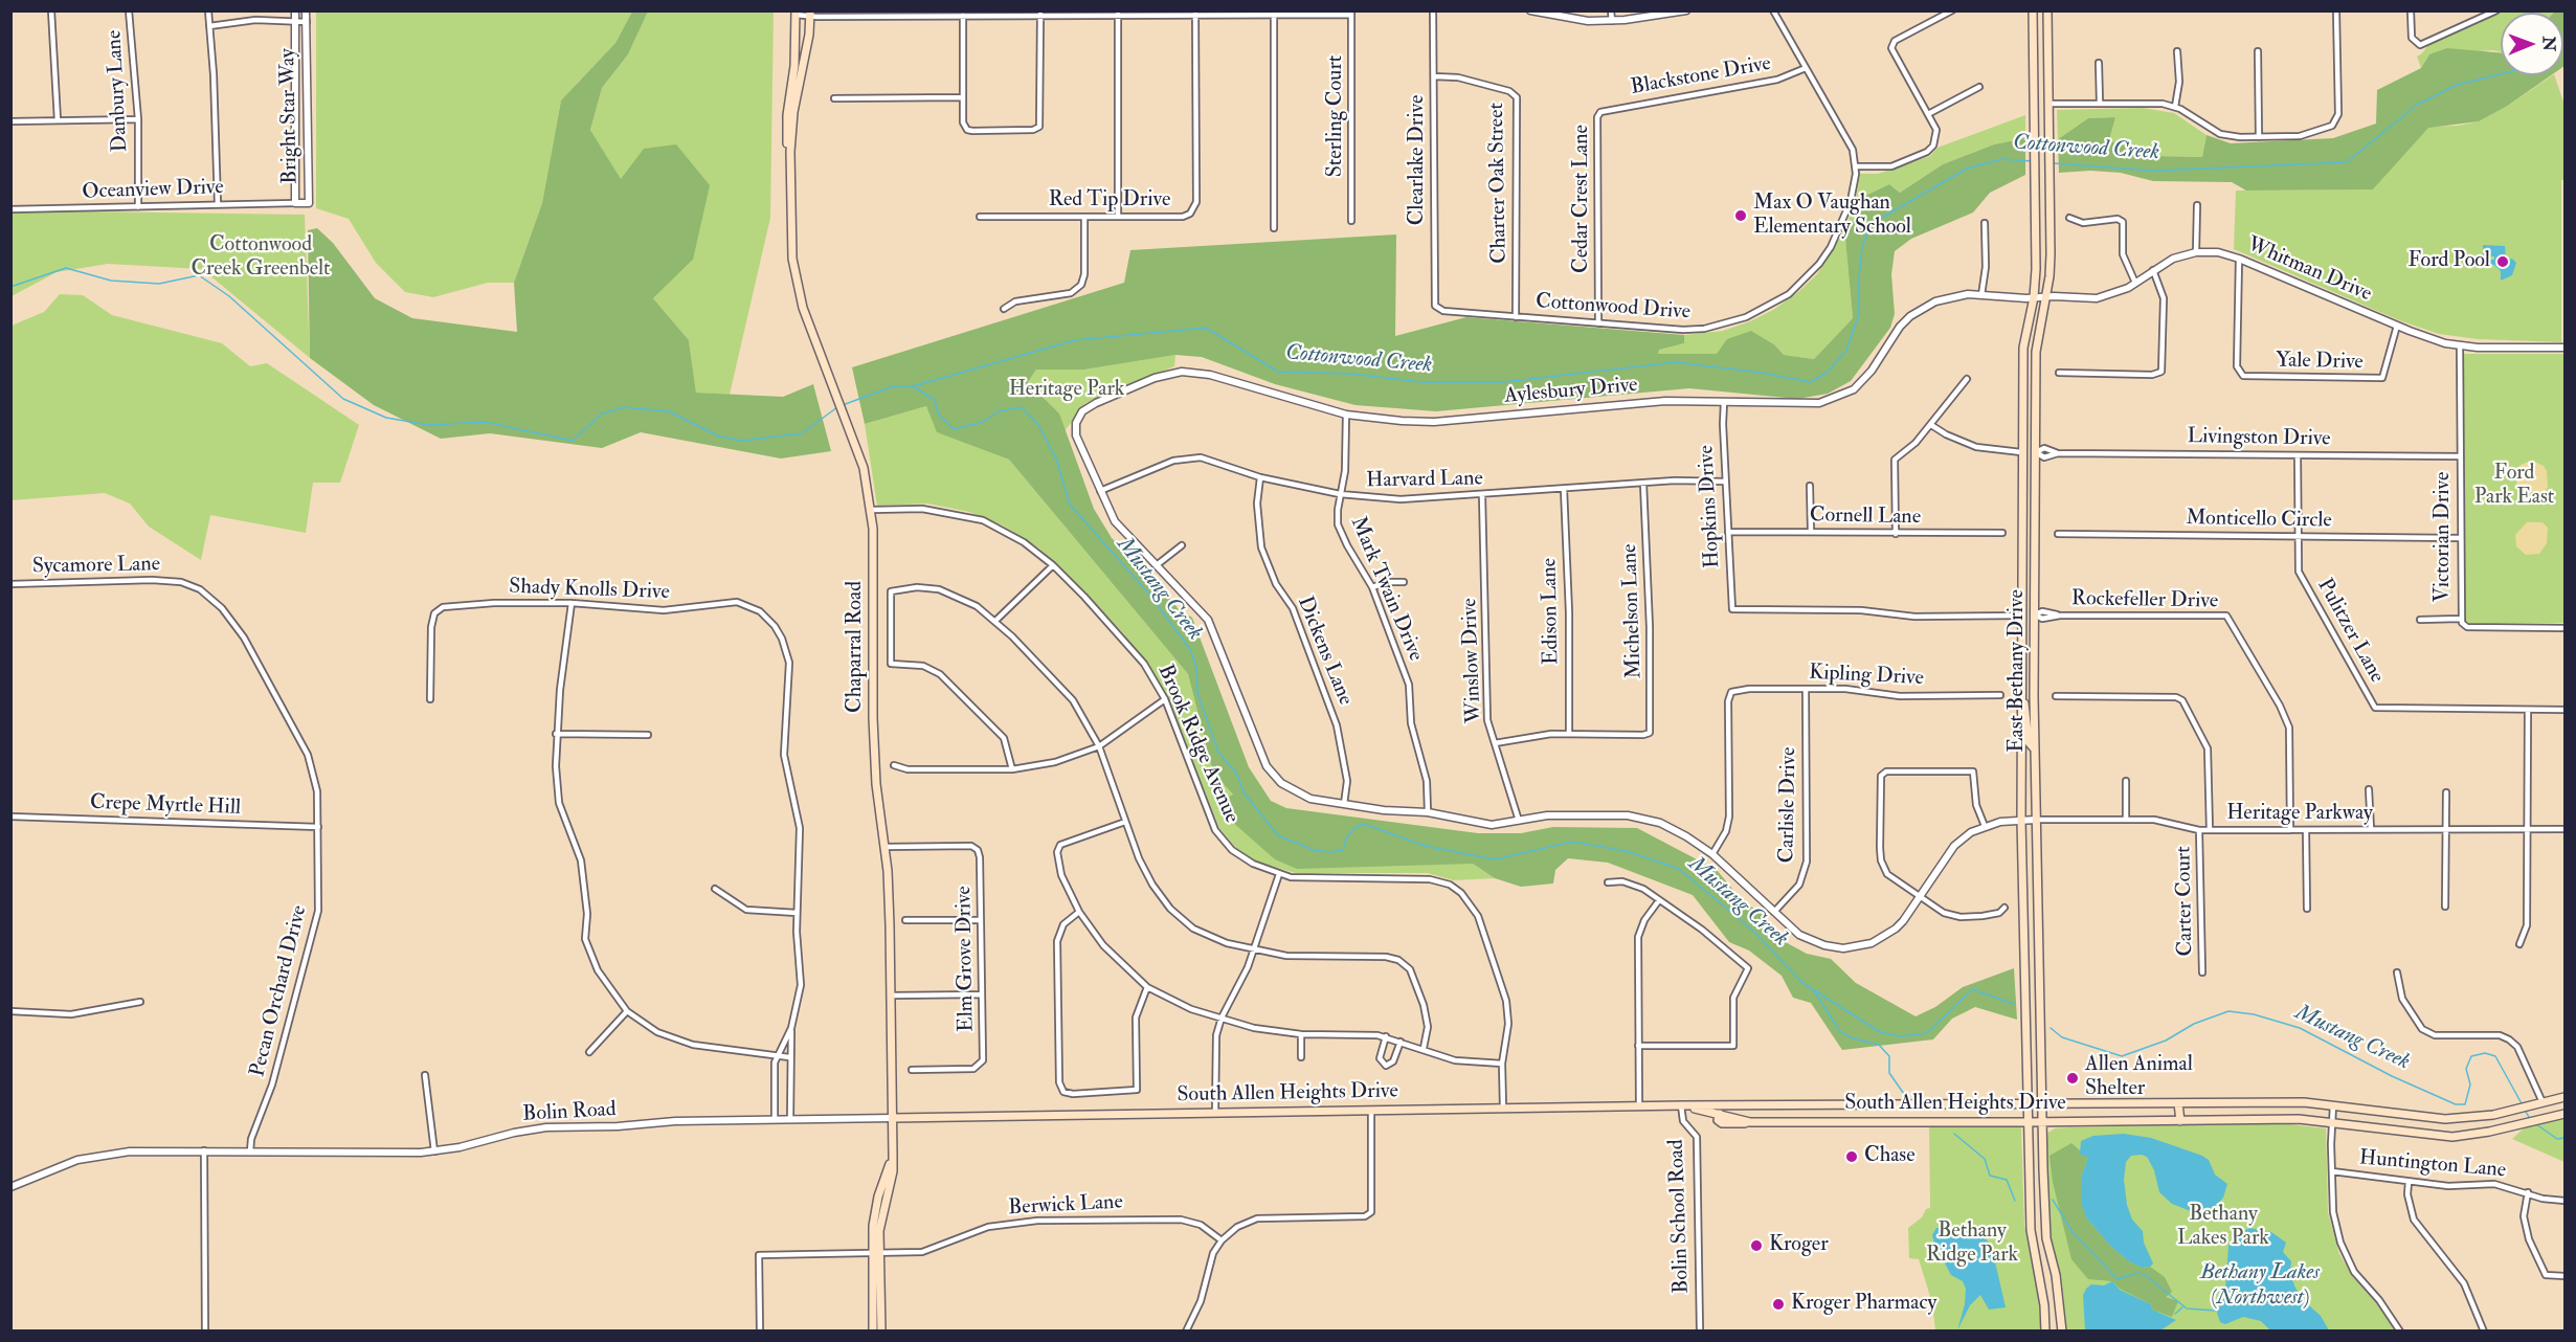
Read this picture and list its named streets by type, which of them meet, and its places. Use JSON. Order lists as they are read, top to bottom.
{
  "streets": {
    "main road": ["Chaparral Road", "East Bethany Drive", "South Allen Heights Drive"],
    "street": [
      "Blackstone Drive",
      "Danbury Lane",
      "Bright Star Way",
      "Sterling Court",
      "Clearlake Drive",
      "Charter Oak Street",
      "Oceanview Drive",
      "Cedar Crest Lane",
      "Red Tip Drive",
      "Whitman Drive",
      "Cottonwood Drive",
      "Yale Drive",
      "Aylesbury Drive",
      "Livingston Drive",
      "Harvard Lane",
      "Hopkins Drive",
      "Cornell Lane",
      "Monticello Circle",
      "Victorian Drive",
      "Sycamore Lane",
      "Mark Twain Drive",
      "Shady Knolls Drive",
      "Rockefeller Drive",
      "Edison Lane",
      "Michelson Lane",
      "Pulitzer Lane",
      "Dickens Lane",
      "Winslow Drive",
      "Kipling Drive",
      "Brook Ridge Avenue",
      "Carlisle Drive",
      "Crepe Myrtle Hill",
      "Heritage Parkway",
      "Carter Court",
      "Elm Grove Drive",
      "Pecan Orchard Drive",
      "Bolin Road",
      "Huntington Lane",
      "Berwick Lane",
      "Bolin School Road"
    ]
  },
  "crossings": [
    ["Blackstone Drive", "Cedar Crest Lane"],
    ["Blackstone Drive", "Cottonwood Drive"],
    ["Danbury Lane", "Oceanview Drive"],
    ["Bright Star Way", "Oceanview Drive"],
    ["Clearlake Drive", "Charter Oak Street"],
    ["Clearlake Drive", "Cottonwood Drive"],
    ["Charter Oak Street", "Cottonwood Drive"],
    ["Cedar Crest Lane", "Cottonwood Drive"],
    ["Whitman Drive", "Yale Drive"],
    ["Whitman Drive", "Aylesbury Drive"],
    ["Whitman Drive", "Victorian Drive"],
    ["Whitman Drive", "East Bethany Drive"],
    ["Aylesbury Drive", "Harvard Lane"],
    ["Aylesbury Drive", "Hopkins Drive"],
    ["Aylesbury Drive", "Mark Twain Drive"],
    ["Aylesbury Drive", "East Bethany Drive"],
    ["Livingston Drive", "Victorian Drive"],
    ["Livingston Drive", "Pulitzer Lane"],
    ["Livingston Drive", "East Bethany Drive"],
    ["Harvard Lane", "Hopkins Drive"],
    ["Harvard Lane", "Mark Twain Drive"],
    ["Harvard Lane", "Edison Lane"],
    ["Harvard Lane", "Michelson Lane"],
    ["Harvard Lane", "Dickens Lane"],
    ["Harvard Lane", "Winslow Drive"],
    ["Hopkins Drive", "Cornell Lane"],
    ["Hopkins Drive", "East Bethany Drive"],
    ["Monticello Circle", "Victorian Drive"],
    ["Monticello Circle", "Pulitzer Lane"],
    ["Sycamore Lane", "Pecan Orchard Drive"],
    ["Rockefeller Drive", "East Bethany Drive"],
    ["Rockefeller Drive", "Heritage Parkway"],
    ["Edison Lane", "Michelson Lane"],
    ["Chaparral Road", "Brook Ridge Avenue"],
    ["Chaparral Road", "Elm Grove Drive"],
    ["Chaparral Road", "South Allen Heights Drive"],
    ["Chaparral Road", "Bolin Road"],
    ["Chaparral Road", "Berwick Lane"],
    ["East Bethany Drive", "Heritage Parkway"],
    ["East Bethany Drive", "South Allen Heights Drive"],
    ["Kipling Drive", "Carlisle Drive"],
    ["Brook Ridge Avenue", "South Allen Heights Drive"],
    ["Crepe Myrtle Hill", "Pecan Orchard Drive"],
    ["Heritage Parkway", "Carter Court"],
    ["Pecan Orchard Drive", "Bolin Road"],
    ["South Allen Heights Drive", "Bolin Road"],
    ["South Allen Heights Drive", "Bolin School Road"]
  ],
  "water": ["Cottonwood Creek", "Mustang Creek", "Bethany Lakes (Northwest)"],
  "parks": [
    "Cottonwood Creek Greenbelt",
    "Heritage Park",
    "Ford Park East",
    "Bethany Lakes Park",
    "Bethany Ridge Park"
  ],
  "places": [
    "Max O Vaughan Elementary School",
    "Ford Pool",
    "Allen Animal Shelter",
    "Chase",
    "Kroger",
    "Kroger Pharmacy"
  ],
  "north": "right"
}
